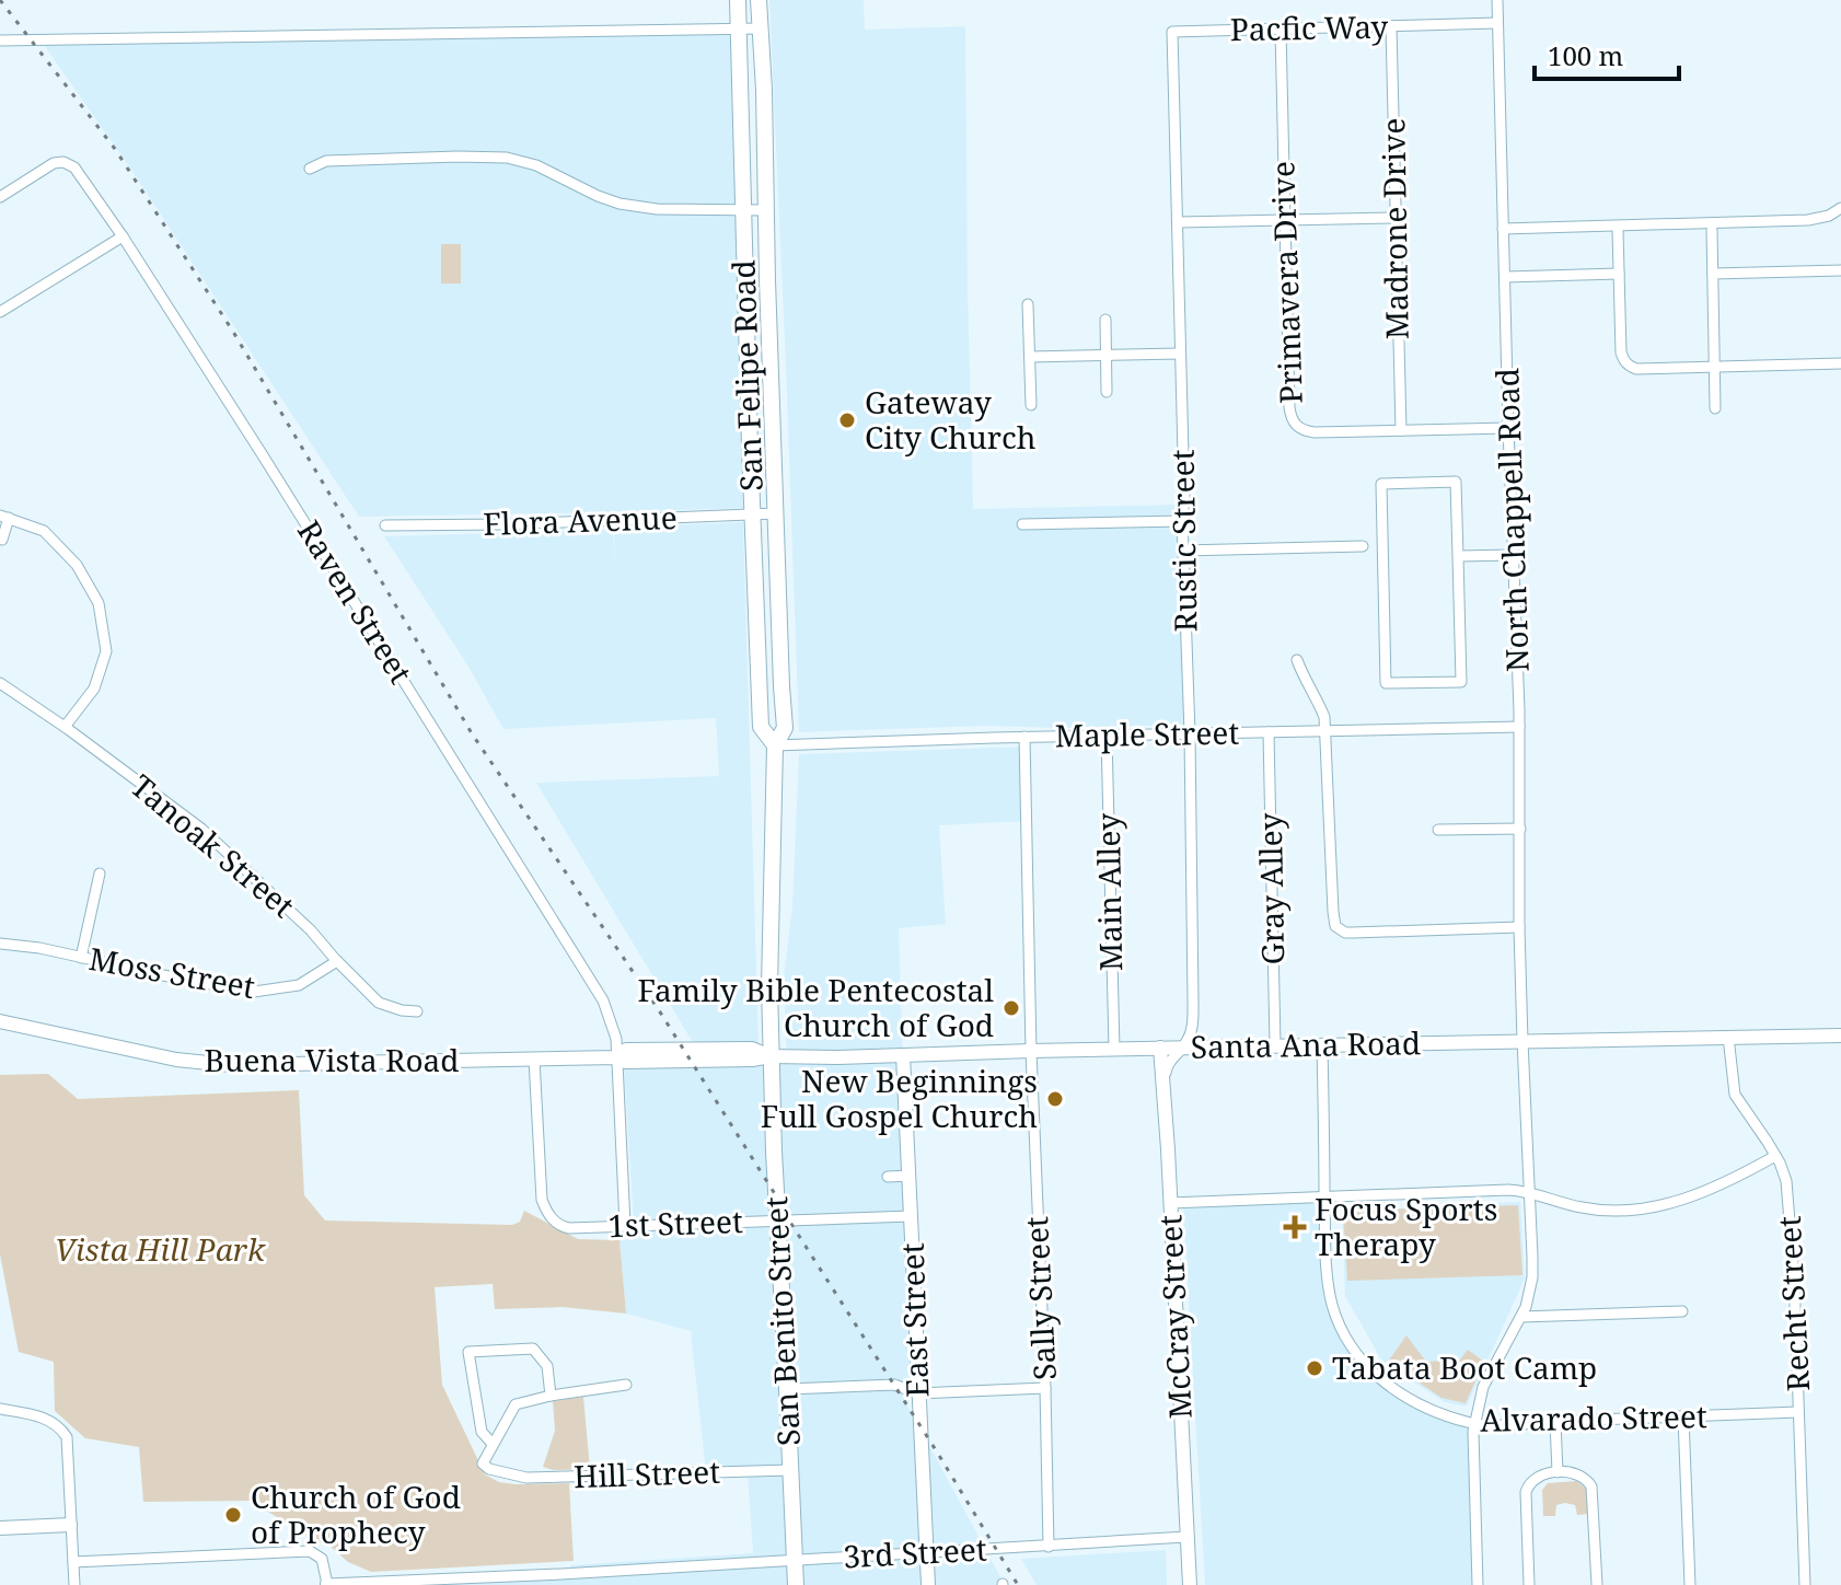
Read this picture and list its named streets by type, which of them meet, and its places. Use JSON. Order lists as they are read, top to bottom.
{
  "streets": {
    "main road": ["San Felipe Road", "San Benito Street"],
    "street": [
      "Pacfic Way",
      "Madrone Drive",
      "Primavera Drive",
      "North Chappell Road",
      "Flora Avenue",
      "Rustic Street",
      "Raven Street",
      "Maple Street",
      "Tanoak Street",
      "Gray Alley",
      "Main Alley",
      "Moss Street",
      "Santa Ana Road",
      "Buena Vista Road",
      "1st Street",
      "Sally Street",
      "Recht Street",
      "McCray Street",
      "East Street",
      "Alvarado Street",
      "Hill Street",
      "3rd Street"
    ]
  },
  "crossings": [
    ["Pacfic Way", "Madrone Drive"],
    ["Pacfic Way", "Primavera Drive"],
    ["Pacfic Way", "North Chappell Road"],
    ["Pacfic Way", "Rustic Street"],
    ["Madrone Drive", "Primavera Drive"],
    ["Primavera Drive", "North Chappell Road"],
    ["San Felipe Road", "Flora Avenue"],
    ["San Felipe Road", "Maple Street"],
    ["San Felipe Road", "Santa Ana Road"],
    ["San Felipe Road", "Buena Vista Road"],
    ["San Felipe Road", "San Benito Street"],
    ["North Chappell Road", "Maple Street"],
    ["North Chappell Road", "Santa Ana Road"],
    ["North Chappell Road", "Alvarado Street"],
    ["Rustic Street", "Maple Street"],
    ["Rustic Street", "Santa Ana Road"],
    ["Rustic Street", "McCray Street"],
    ["Raven Street", "Buena Vista Road"],
    ["Raven Street", "1st Street"],
    ["Maple Street", "Gray Alley"],
    ["Maple Street", "Main Alley"],
    ["Maple Street", "Sally Street"],
    ["Tanoak Street", "Moss Street"],
    ["Gray Alley", "Santa Ana Road"],
    ["Main Alley", "Santa Ana Road"],
    ["Santa Ana Road", "Buena Vista Road"],
    ["Santa Ana Road", "Sally Street"],
    ["Santa Ana Road", "Recht Street"],
    ["Santa Ana Road", "McCray Street"],
    ["Santa Ana Road", "East Street"],
    ["Santa Ana Road", "San Benito Street"],
    ["Santa Ana Road", "Alvarado Street"],
    ["Buena Vista Road", "1st Street"],
    ["Buena Vista Road", "San Benito Street"],
    ["1st Street", "East Street"],
    ["1st Street", "San Benito Street"],
    ["Sally Street", "3rd Street"],
    ["Recht Street", "Alvarado Street"],
    ["McCray Street", "3rd Street"],
    ["East Street", "3rd Street"],
    ["San Benito Street", "Hill Street"],
    ["San Benito Street", "3rd Street"]
  ],
  "parks": ["Vista Hill Park"],
  "places": {
    "other": [
      "Gateway City Church",
      "Family Bible Pentecostal Church of God",
      "New Beginnings Full Gospel Church",
      "Tabata Boot Camp",
      "Church of God of Prophecy"
    ],
    "health": ["Focus Sports Therapy"]
  },
  "scale_bar": "100 m"
}
